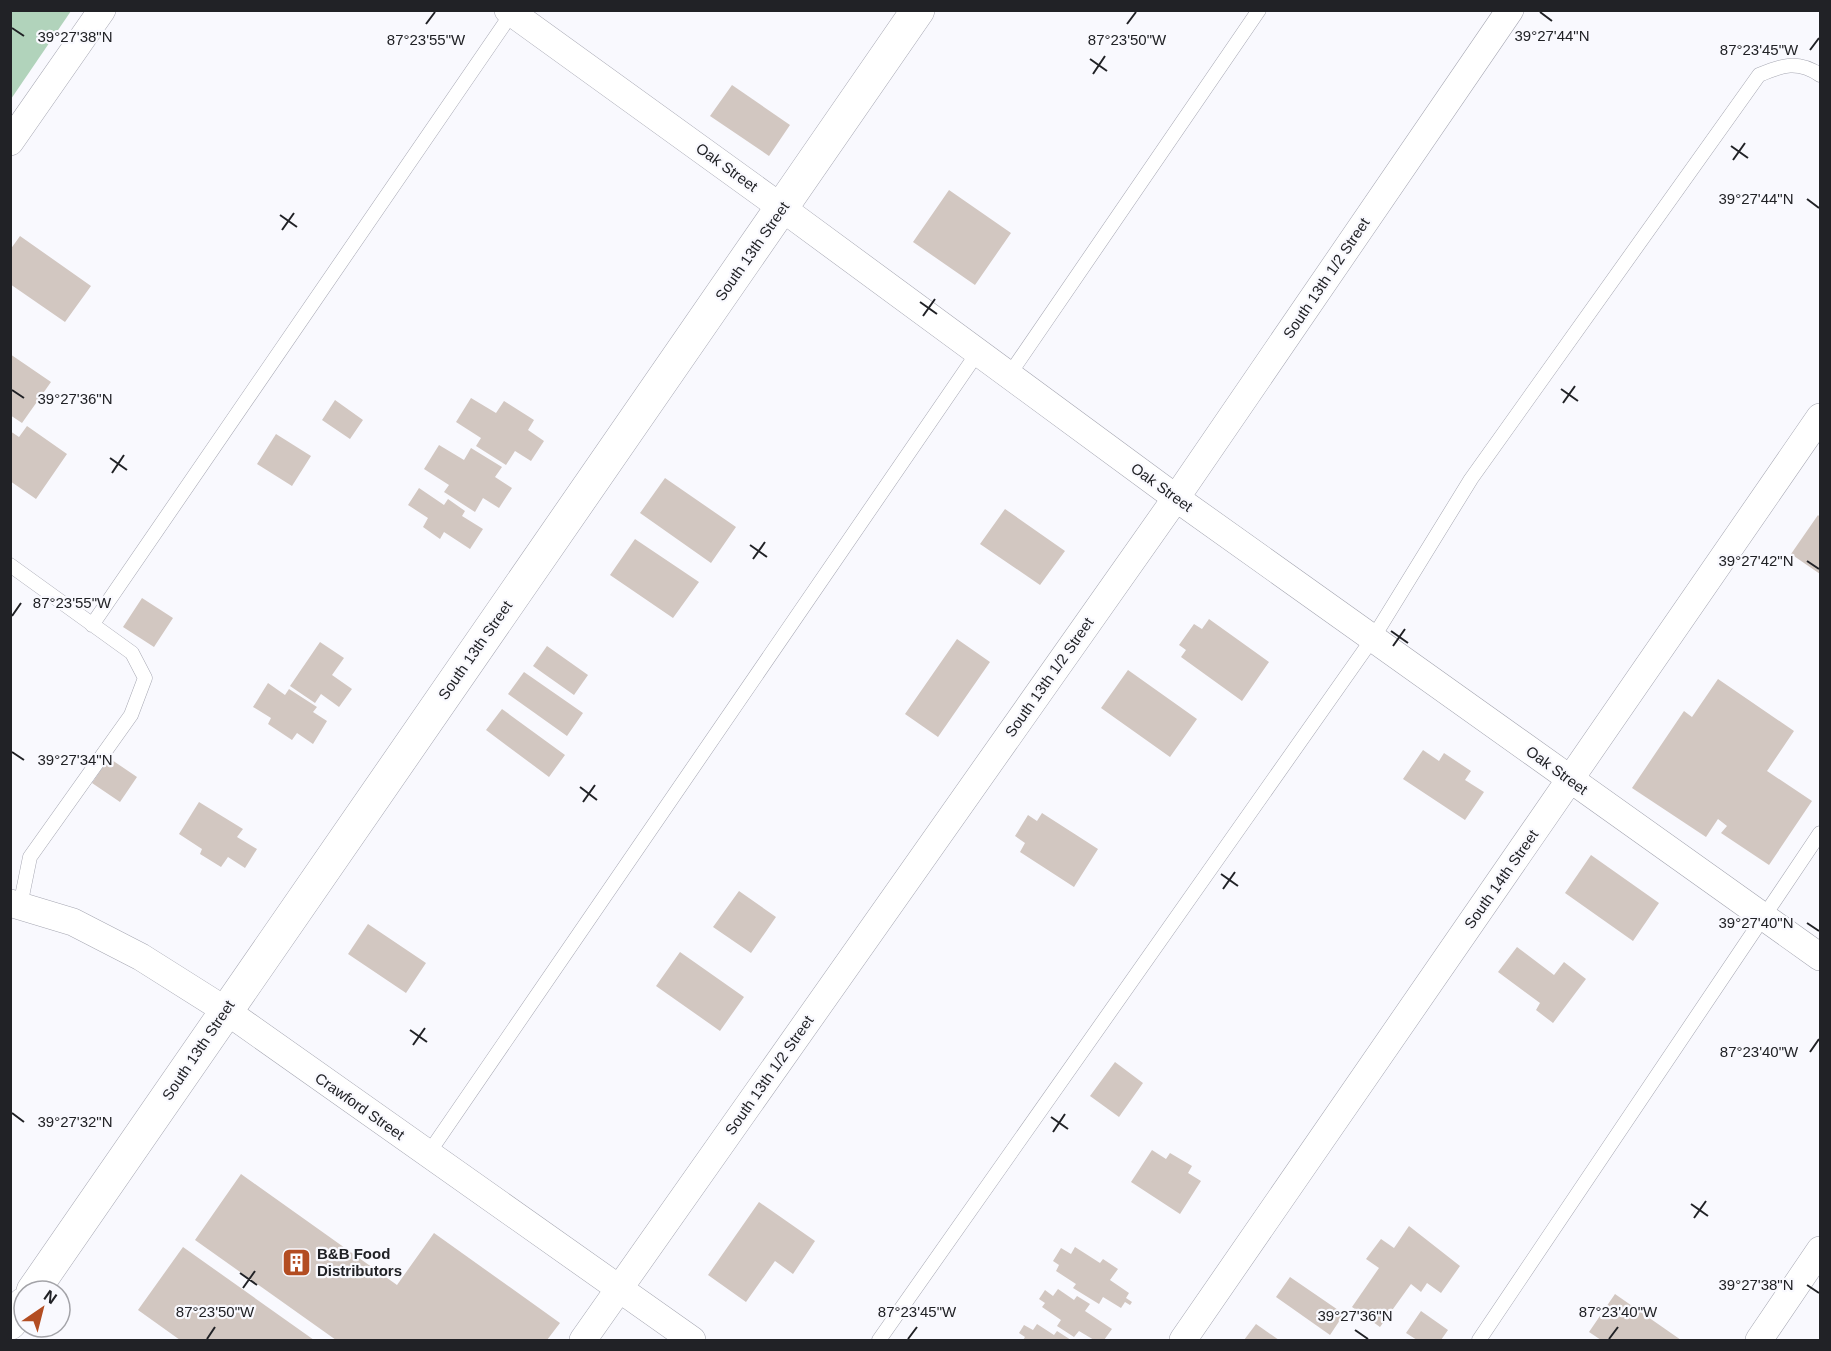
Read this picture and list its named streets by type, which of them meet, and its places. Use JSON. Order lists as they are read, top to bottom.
{
  "streets": {
    "main road": ["South 13th Street"],
    "street": [
      "Oak Street",
      "South 13th 1/2 Street",
      "South 14th Street",
      "Crawford Street"
    ]
  },
  "crossings": [
    ["Oak Street", "South 13th Street"],
    ["Oak Street", "South 13th 1/2 Street"],
    ["Oak Street", "South 14th Street"],
    ["South 13th Street", "Crawford Street"],
    ["South 13th 1/2 Street", "Crawford Street"]
  ],
  "places": {
    "building": ["B&B Food Distributors"]
  },
  "north": "top right",
  "coordinates": [
    "39°27'44\"N",
    "39°27'38\"N",
    "87°23'55\"W",
    "87°23'50\"W",
    "87°23'45\"W",
    "39°27'36\"N",
    "39°27'42\"N",
    "39°27'34\"N",
    "39°27'40\"N",
    "87°23'40\"W",
    "39°27'32\"N"
  ]
}
